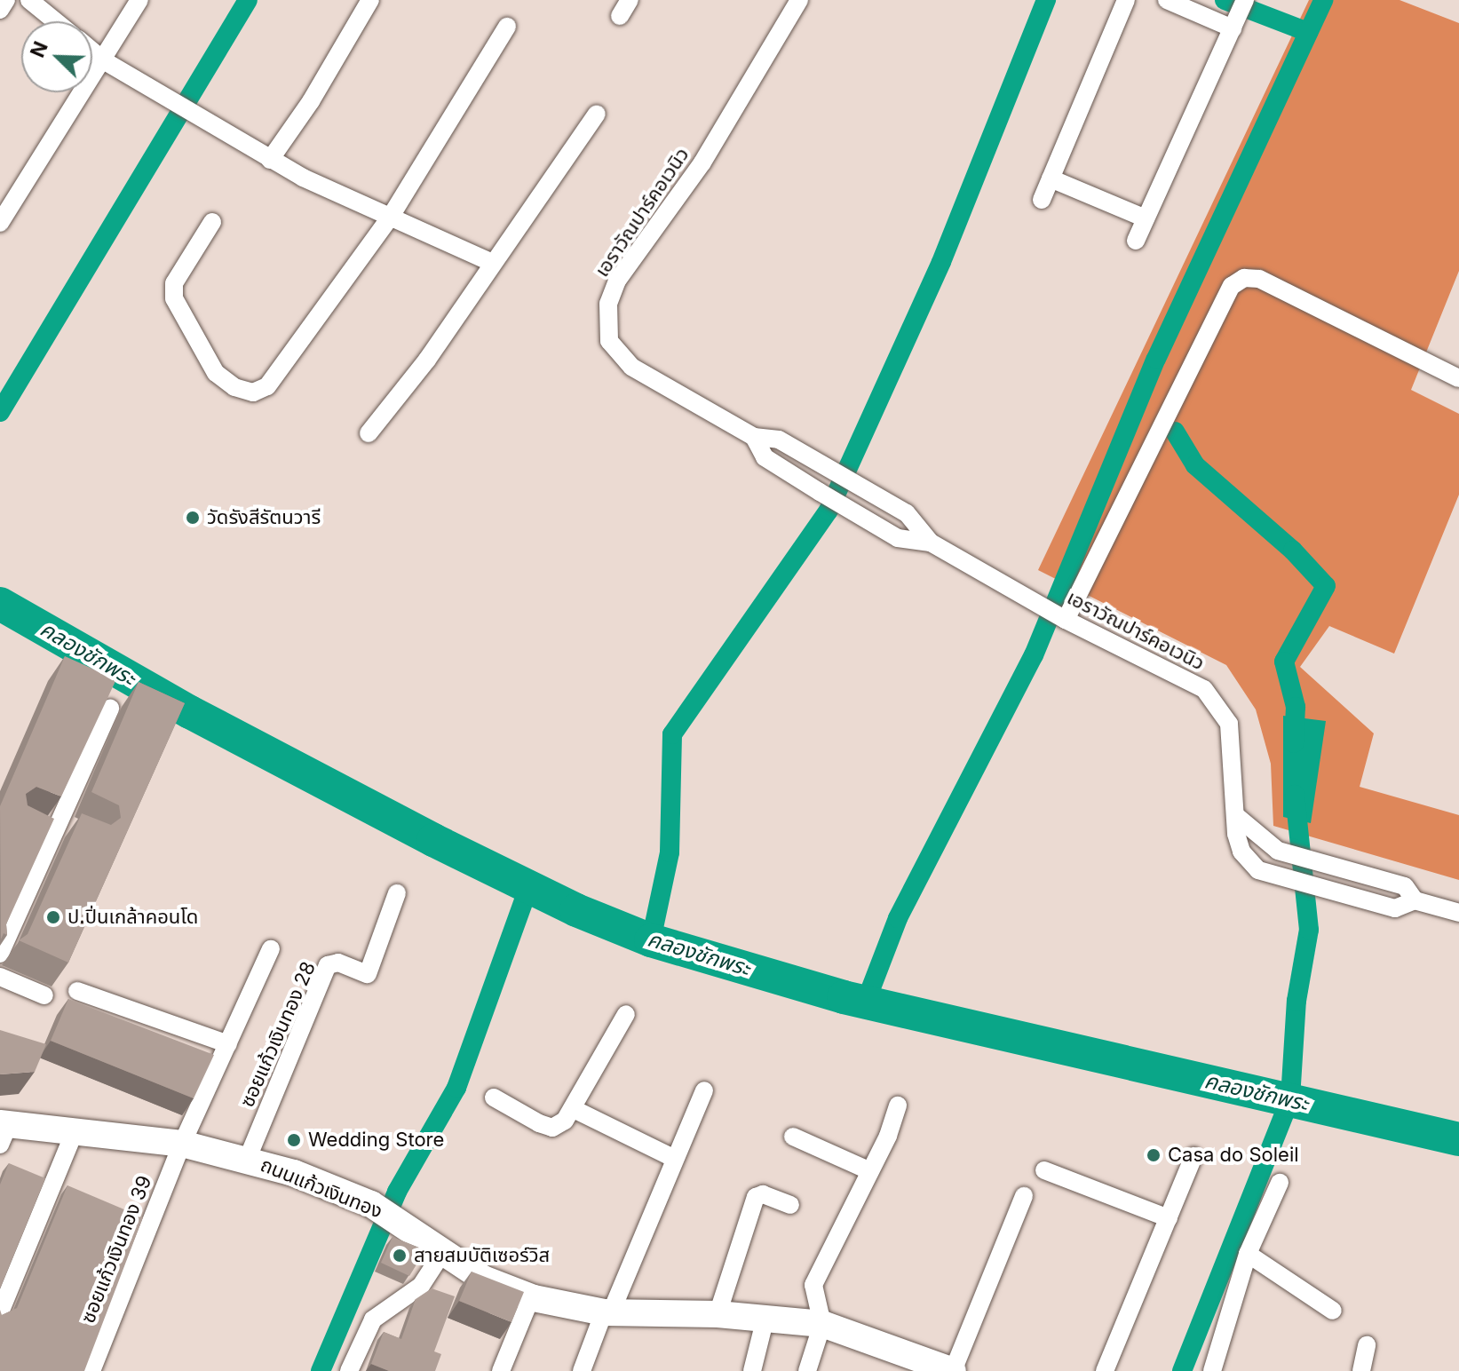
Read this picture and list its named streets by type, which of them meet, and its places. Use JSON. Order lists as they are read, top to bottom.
{
  "streets": {
    "street": [
      "เอราวัณปาร์คอเวนิว",
      "ซอยแก้วเงินทอง 28",
      "ถนนแก้วเงินทอง",
      "ซอยแก้วเงินทอง 39"
    ]
  },
  "crossings": [
    ["ซอยแก้วเงินทอง 28", "ถนนแก้วเงินทอง"],
    ["ถนนแก้วเงินทอง", "ซอยแก้วเงินทอง 39"]
  ],
  "water": ["คลองชักพระ"],
  "places": [
    "วัดรังสีรัตนวารี",
    "ป.ปิ่นเกล้าคอนโด",
    "Wedding Store",
    "Casa do Soleil",
    "สายสมบัติเซอร์วิส"
  ],
  "north": "top left"
}
